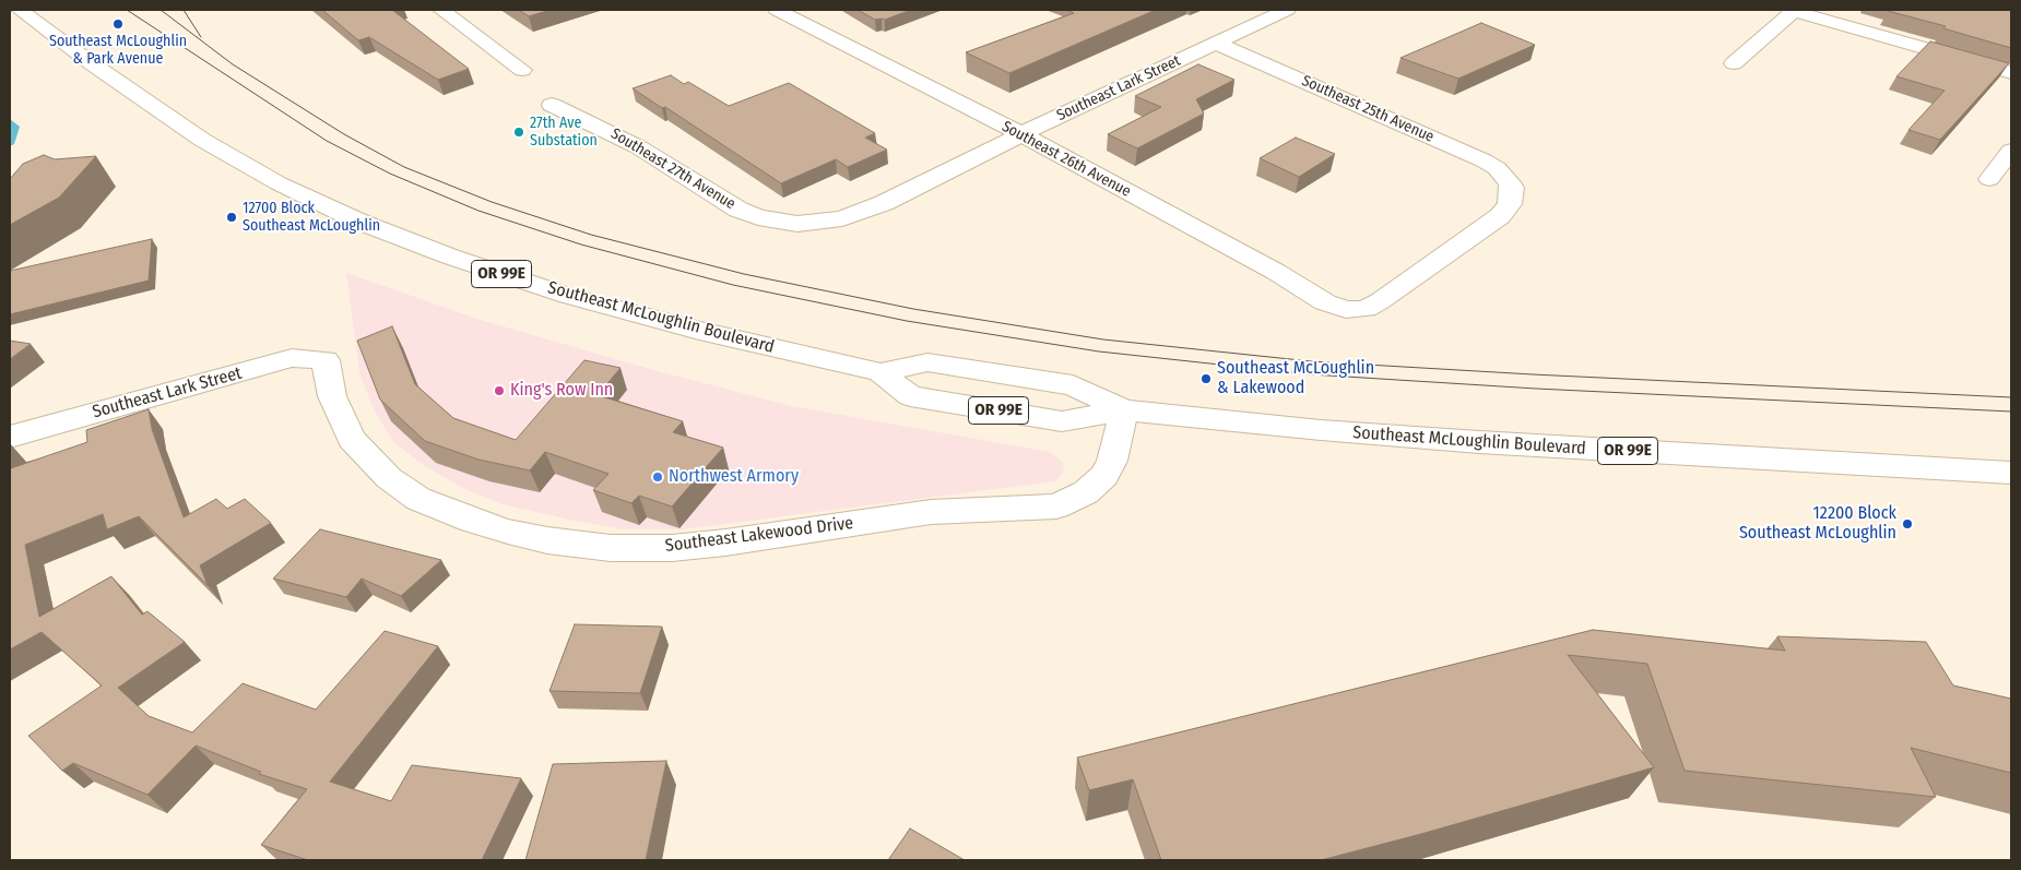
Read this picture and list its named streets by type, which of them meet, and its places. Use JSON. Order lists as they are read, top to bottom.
{
  "streets": {
    "street": [
      "Southeast Lark Street",
      "Southeast 25th Avenue",
      "Southeast 26th Avenue",
      "Southeast 27th Avenue",
      "OR 99E",
      "Southeast McLoughlin Boulevard",
      "Southeast Lakewood Drive"
    ]
  },
  "crossings": [
    ["Southeast Lark Street", "Southeast 25th Avenue"],
    ["Southeast Lark Street", "Southeast 26th Avenue"],
    ["Southeast Lark Street", "Southeast 27th Avenue"],
    ["Southeast Lark Street", "Southeast Lakewood Drive"],
    ["Southeast 25th Avenue", "Southeast 26th Avenue"],
    ["Southeast McLoughlin Boulevard", "Southeast Lakewood Drive"]
  ],
  "places": [
    "Southeast McLoughlin & Park Avenue",
    "27th Ave Substation",
    "12700 Block Southeast McLoughlin",
    "Southeast McLoughlin & Lakewood",
    "King's Row Inn",
    "Northwest Armory",
    "12200 Block Southeast McLoughlin"
  ]
}
